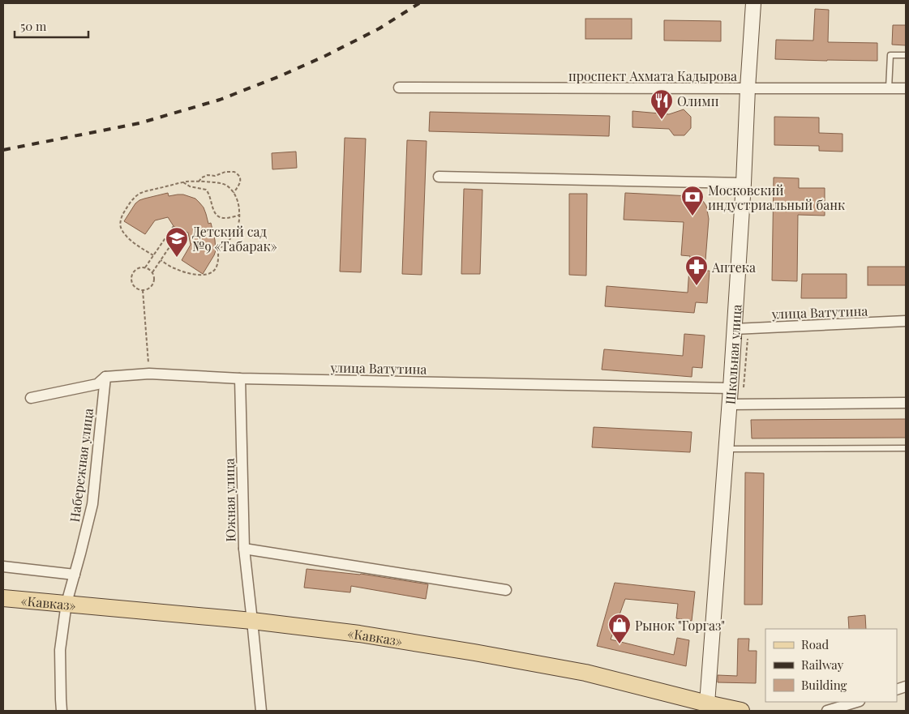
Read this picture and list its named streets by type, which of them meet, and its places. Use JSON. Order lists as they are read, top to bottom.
{
  "streets": {
    "main road": ["«Кавказ»"],
    "street": [
      "проспект Ахмата Кадырова",
      "улица Ватутина",
      "Школьная улица",
      "Набережная улица",
      "Южная улица"
    ]
  },
  "crossings": [
    ["проспект Ахмата Кадырова", "Школьная улица"],
    ["улица Ватутина", "Школьная улица"],
    ["улица Ватутина", "Набережная улица"],
    ["улица Ватутина", "Южная улица"],
    ["Школьная улица", "«Кавказ»"],
    ["Набережная улица", "«Кавказ»"],
    ["Южная улица", "«Кавказ»"]
  ],
  "places": {
    "restaurant": ["Олимп"],
    "bank": ["Московский индустриальный банк"],
    "school or university": ["Детский сад №9 «Табарак»"],
    "pharmacy": ["Аптека"],
    "shop": ["Рынок \"Горгаз\""]
  },
  "legend": ["Road", "Railway", "Building"],
  "scale_bar": "50 m"
}
